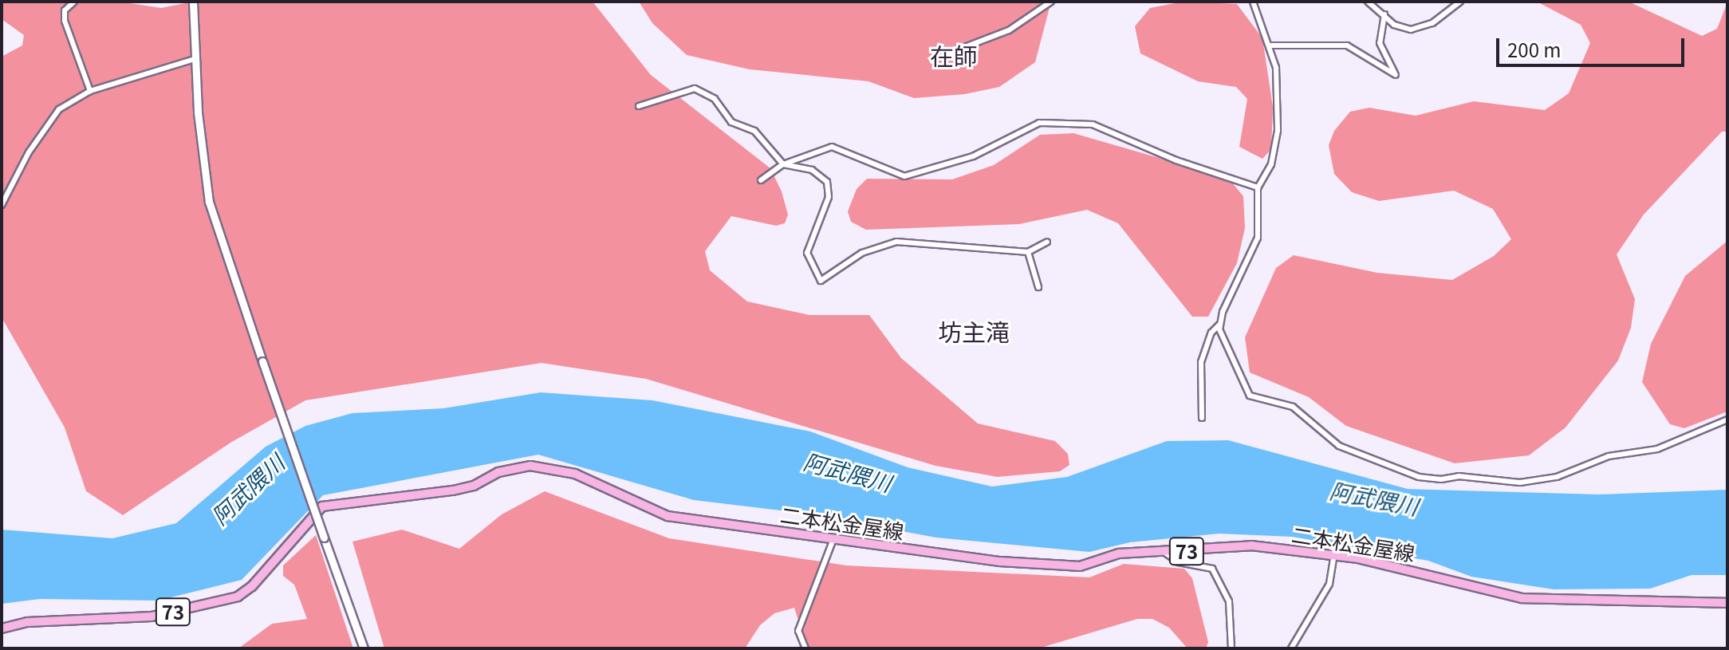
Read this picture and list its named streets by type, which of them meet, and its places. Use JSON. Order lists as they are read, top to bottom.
{
  "streets": {
    "main road": ["二本松金屋線", "73"]
  },
  "districts": ["在師", "坊主滝"],
  "water": ["阿武隈川"],
  "scale_bar": "200 m"
}
